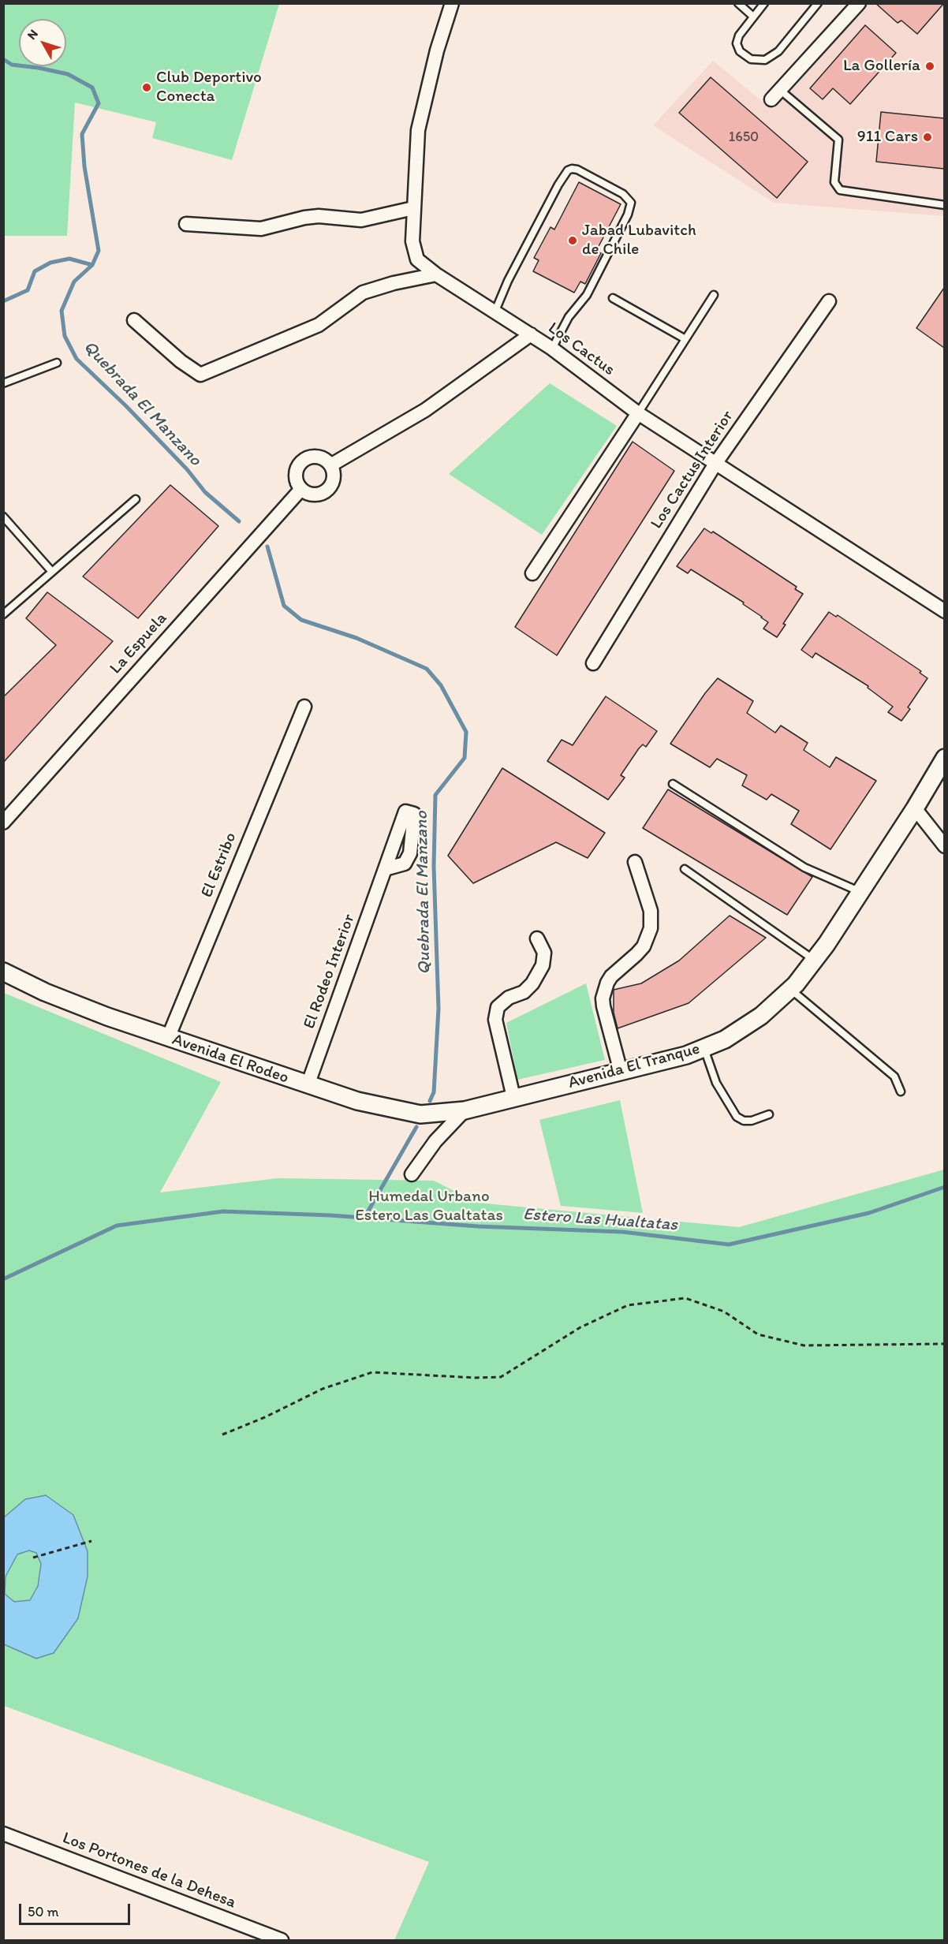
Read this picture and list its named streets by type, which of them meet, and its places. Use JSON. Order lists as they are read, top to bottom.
{
  "streets": {
    "street": [
      "Los Cactus",
      "Los Cactus Interior",
      "La Espuela",
      "El Estribo",
      "El Rodeo Interior",
      "Avenida El Rodeo",
      "Avenida El Tranque",
      "Los Portones de la Dehesa"
    ]
  },
  "crossings": [
    ["Los Cactus", "Los Cactus Interior"],
    ["El Estribo", "Avenida El Rodeo"],
    ["El Rodeo Interior", "Avenida El Rodeo"],
    ["Avenida El Rodeo", "Avenida El Tranque"]
  ],
  "water": ["Quebrada El Manzano", "Estero Las Hualtatas"],
  "parks": ["Humedal Urbano Estero Las Gualtatas"],
  "places": [
    "La Gollería",
    "Club Deportivo Conecta",
    "911 Cars",
    "Jabad Lubavitch de Chile"
  ],
  "house_numbers": ["1650"],
  "scale_bar": "50 m",
  "north": "top left"
}
